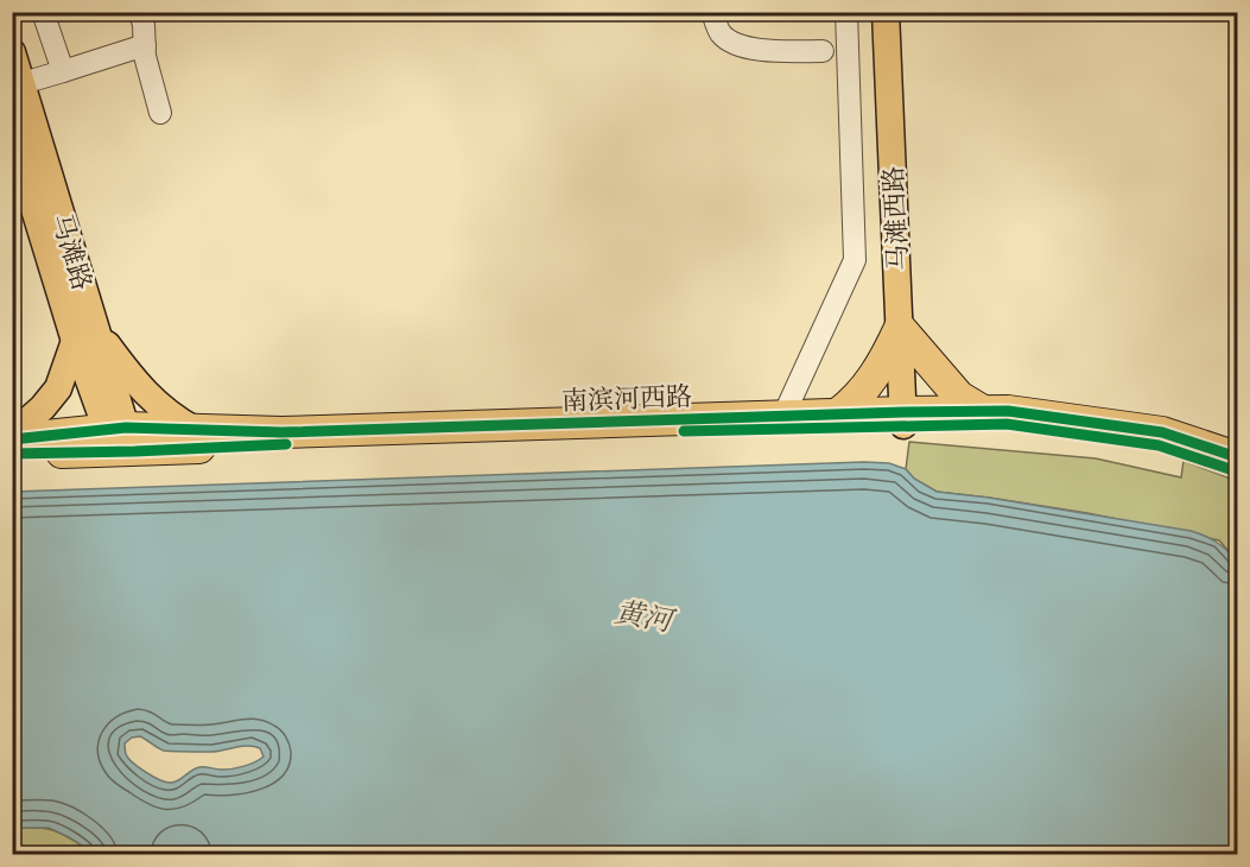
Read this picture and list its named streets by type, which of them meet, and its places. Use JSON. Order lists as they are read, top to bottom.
{
  "streets": {
    "highway": ["南滨河西路"],
    "main road": ["马滩西路", "马滩路"]
  },
  "crossings": [
    ["马滩西路", "南滨河西路"],
    ["马滩路", "南滨河西路"]
  ],
  "water": ["黄河"]
}
